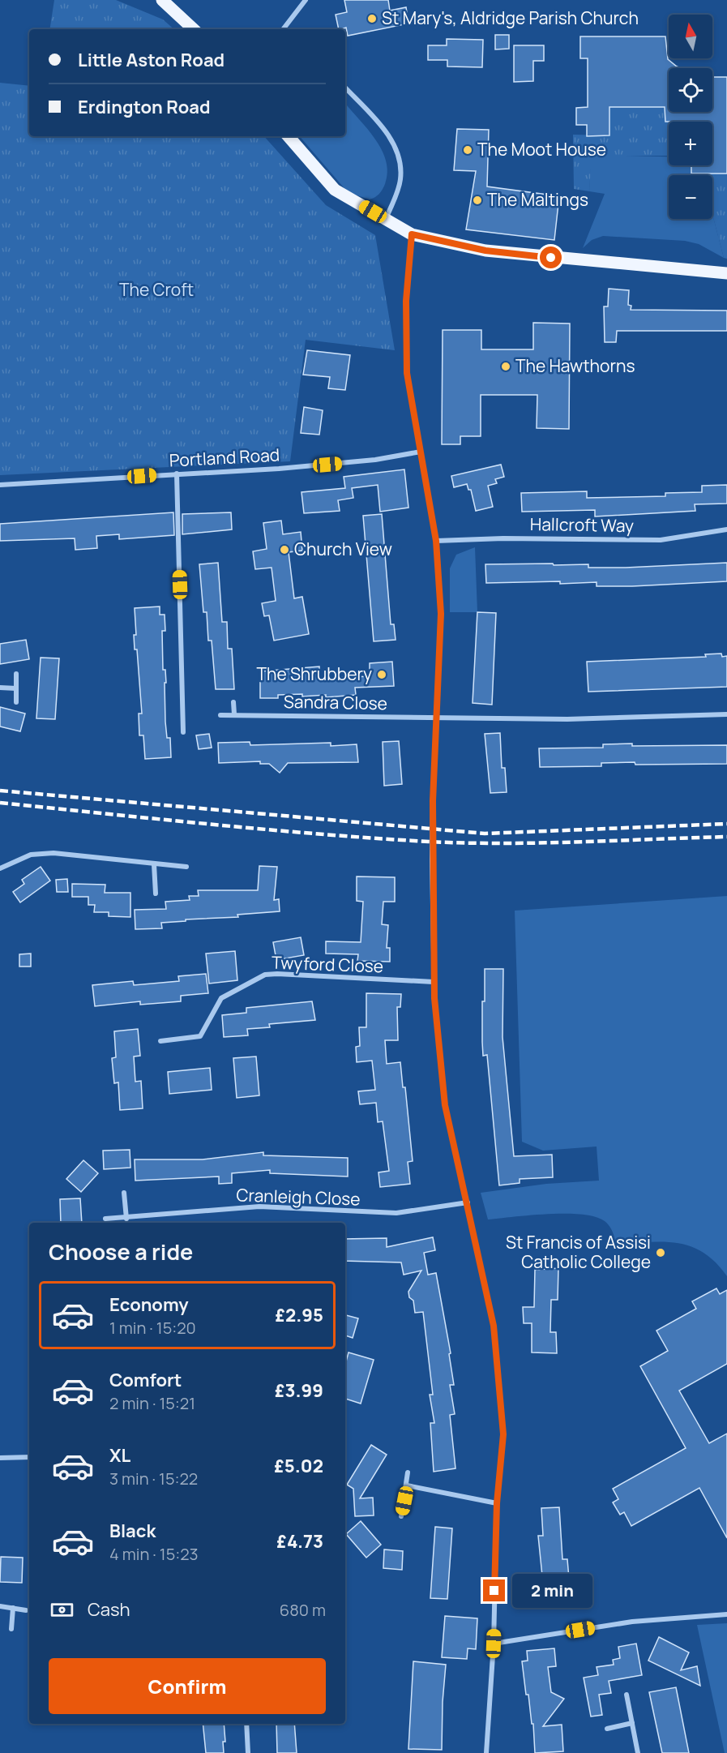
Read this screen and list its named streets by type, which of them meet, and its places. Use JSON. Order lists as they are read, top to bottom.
{
  "streets": {
    "street": [
      "Portland Road",
      "Hallcroft Way",
      "Sandra Close",
      "Twyford Close",
      "Cranleigh Close"
    ]
  },
  "parks": ["The Croft"],
  "places": [
    "St Mary's, Aldridge Parish Church",
    "The Moot House",
    "The Maltings",
    "The Hawthorns",
    "Church View",
    "The Shrubbery",
    "St Francis of Assisi Catholic College"
  ],
  "north": "top",
  "page": {
    "map_buttons": ["+", "−"],
    "banner": ["Little Aston Road", "Erdington Road"],
    "heading": "Choose a ride",
    "list": [
      {
        "name": "Economy",
        "note": "1 min · 15:20",
        "value": "£2.95"
      },
      {
        "name": "Comfort",
        "note": "2 min · 15:21",
        "value": "£3.99"
      },
      {
        "name": "XL",
        "note": "3 min · 15:22",
        "value": "£5.02"
      },
      {
        "name": "Black",
        "note": "4 min · 15:23",
        "value": "£4.73"
      }
    ],
    "bubble": "2 min",
    "pay": ["Cash", "680 m"],
    "buttons": "Confirm"
  }
}
